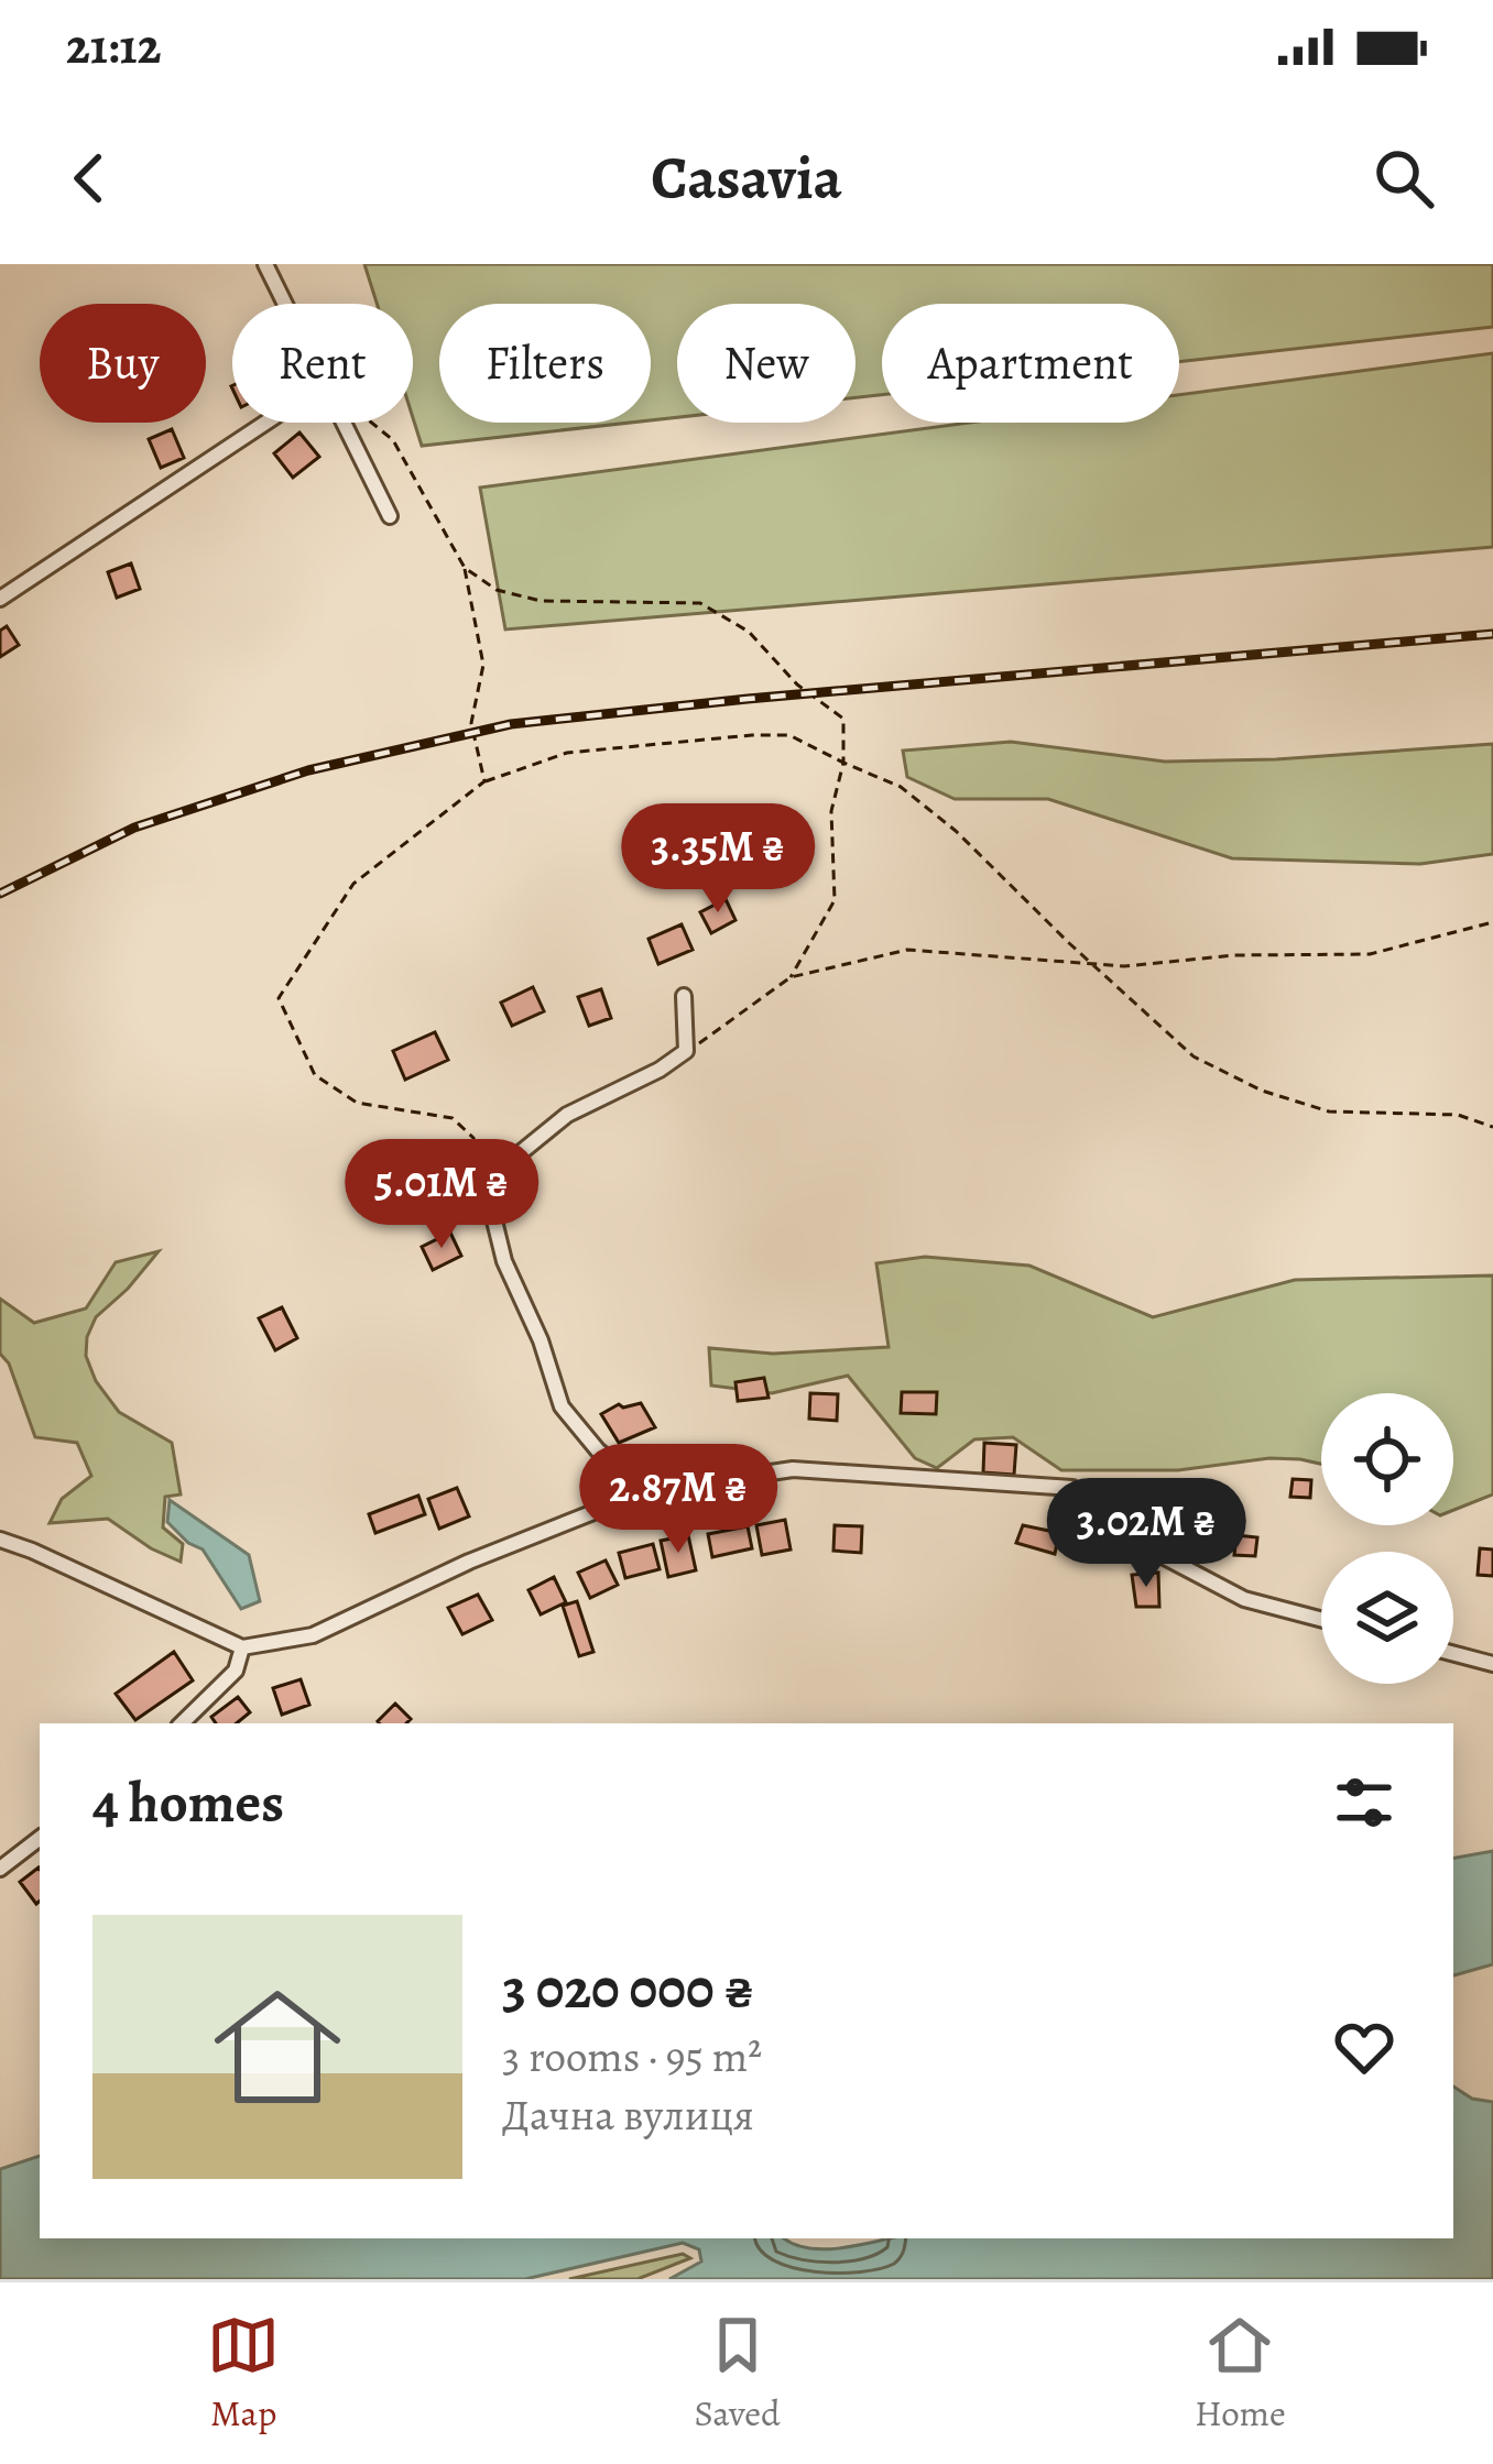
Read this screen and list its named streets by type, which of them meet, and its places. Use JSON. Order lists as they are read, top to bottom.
{
  "page": {
    "status": "21:12",
    "header": "Casavia",
    "chip": [
      "Buy",
      "Rent",
      "Filters",
      "New",
      "Apartment"
    ],
    "price": [
      "3.35M ₴",
      "5.01M ₴",
      "2.87M ₴",
      "3.02M ₴"
    ],
    "heading": "4 homes",
    "list": [
      {
        "name": "3 020 000 ₴",
        "note": "3 rooms · 95 m² · Дачна вулиця"
      }
    ],
    "tabs": ["Map", "Saved", "Home"]
  }
}
